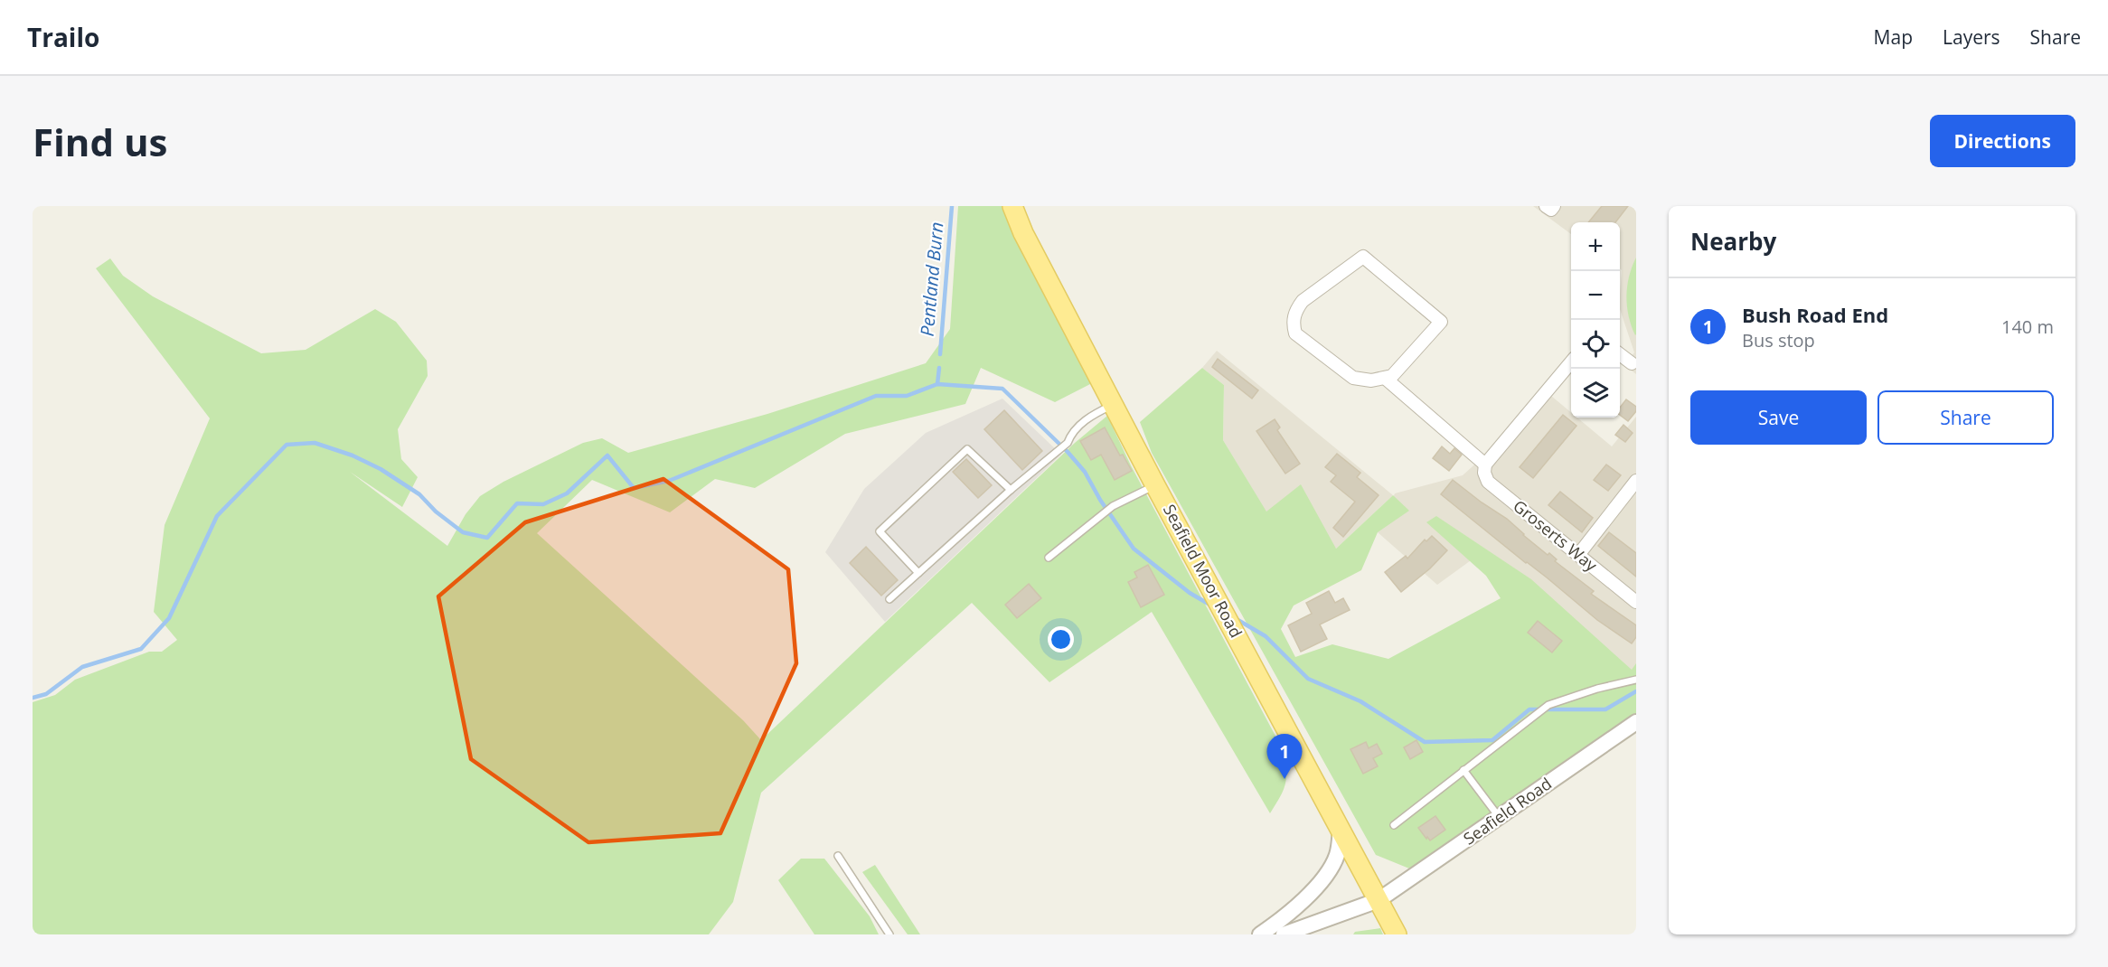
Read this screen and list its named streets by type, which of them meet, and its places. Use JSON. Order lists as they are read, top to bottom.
{
  "streets": {
    "main road": ["Seafield Moor Road"],
    "street": ["Groserts Way", "Seafield Road"]
  },
  "crossings": [
    ["Seafield Moor Road", "Seafield Road"]
  ],
  "water": ["Pentland Burn"],
  "page": {
    "header": "Trailo",
    "nav": ["Map", "Layers", "Share"],
    "buttons": [
      "Directions",
      ["Save", "Share"]
    ],
    "title": "Find us",
    "heading": "Nearby",
    "map_buttons": ["+", "−"],
    "list": [
      {
        "mark": "1",
        "name": "Bush Road End",
        "note": "Bus stop",
        "value": "140 m"
      }
    ],
    "pins": "1"
  }
}
